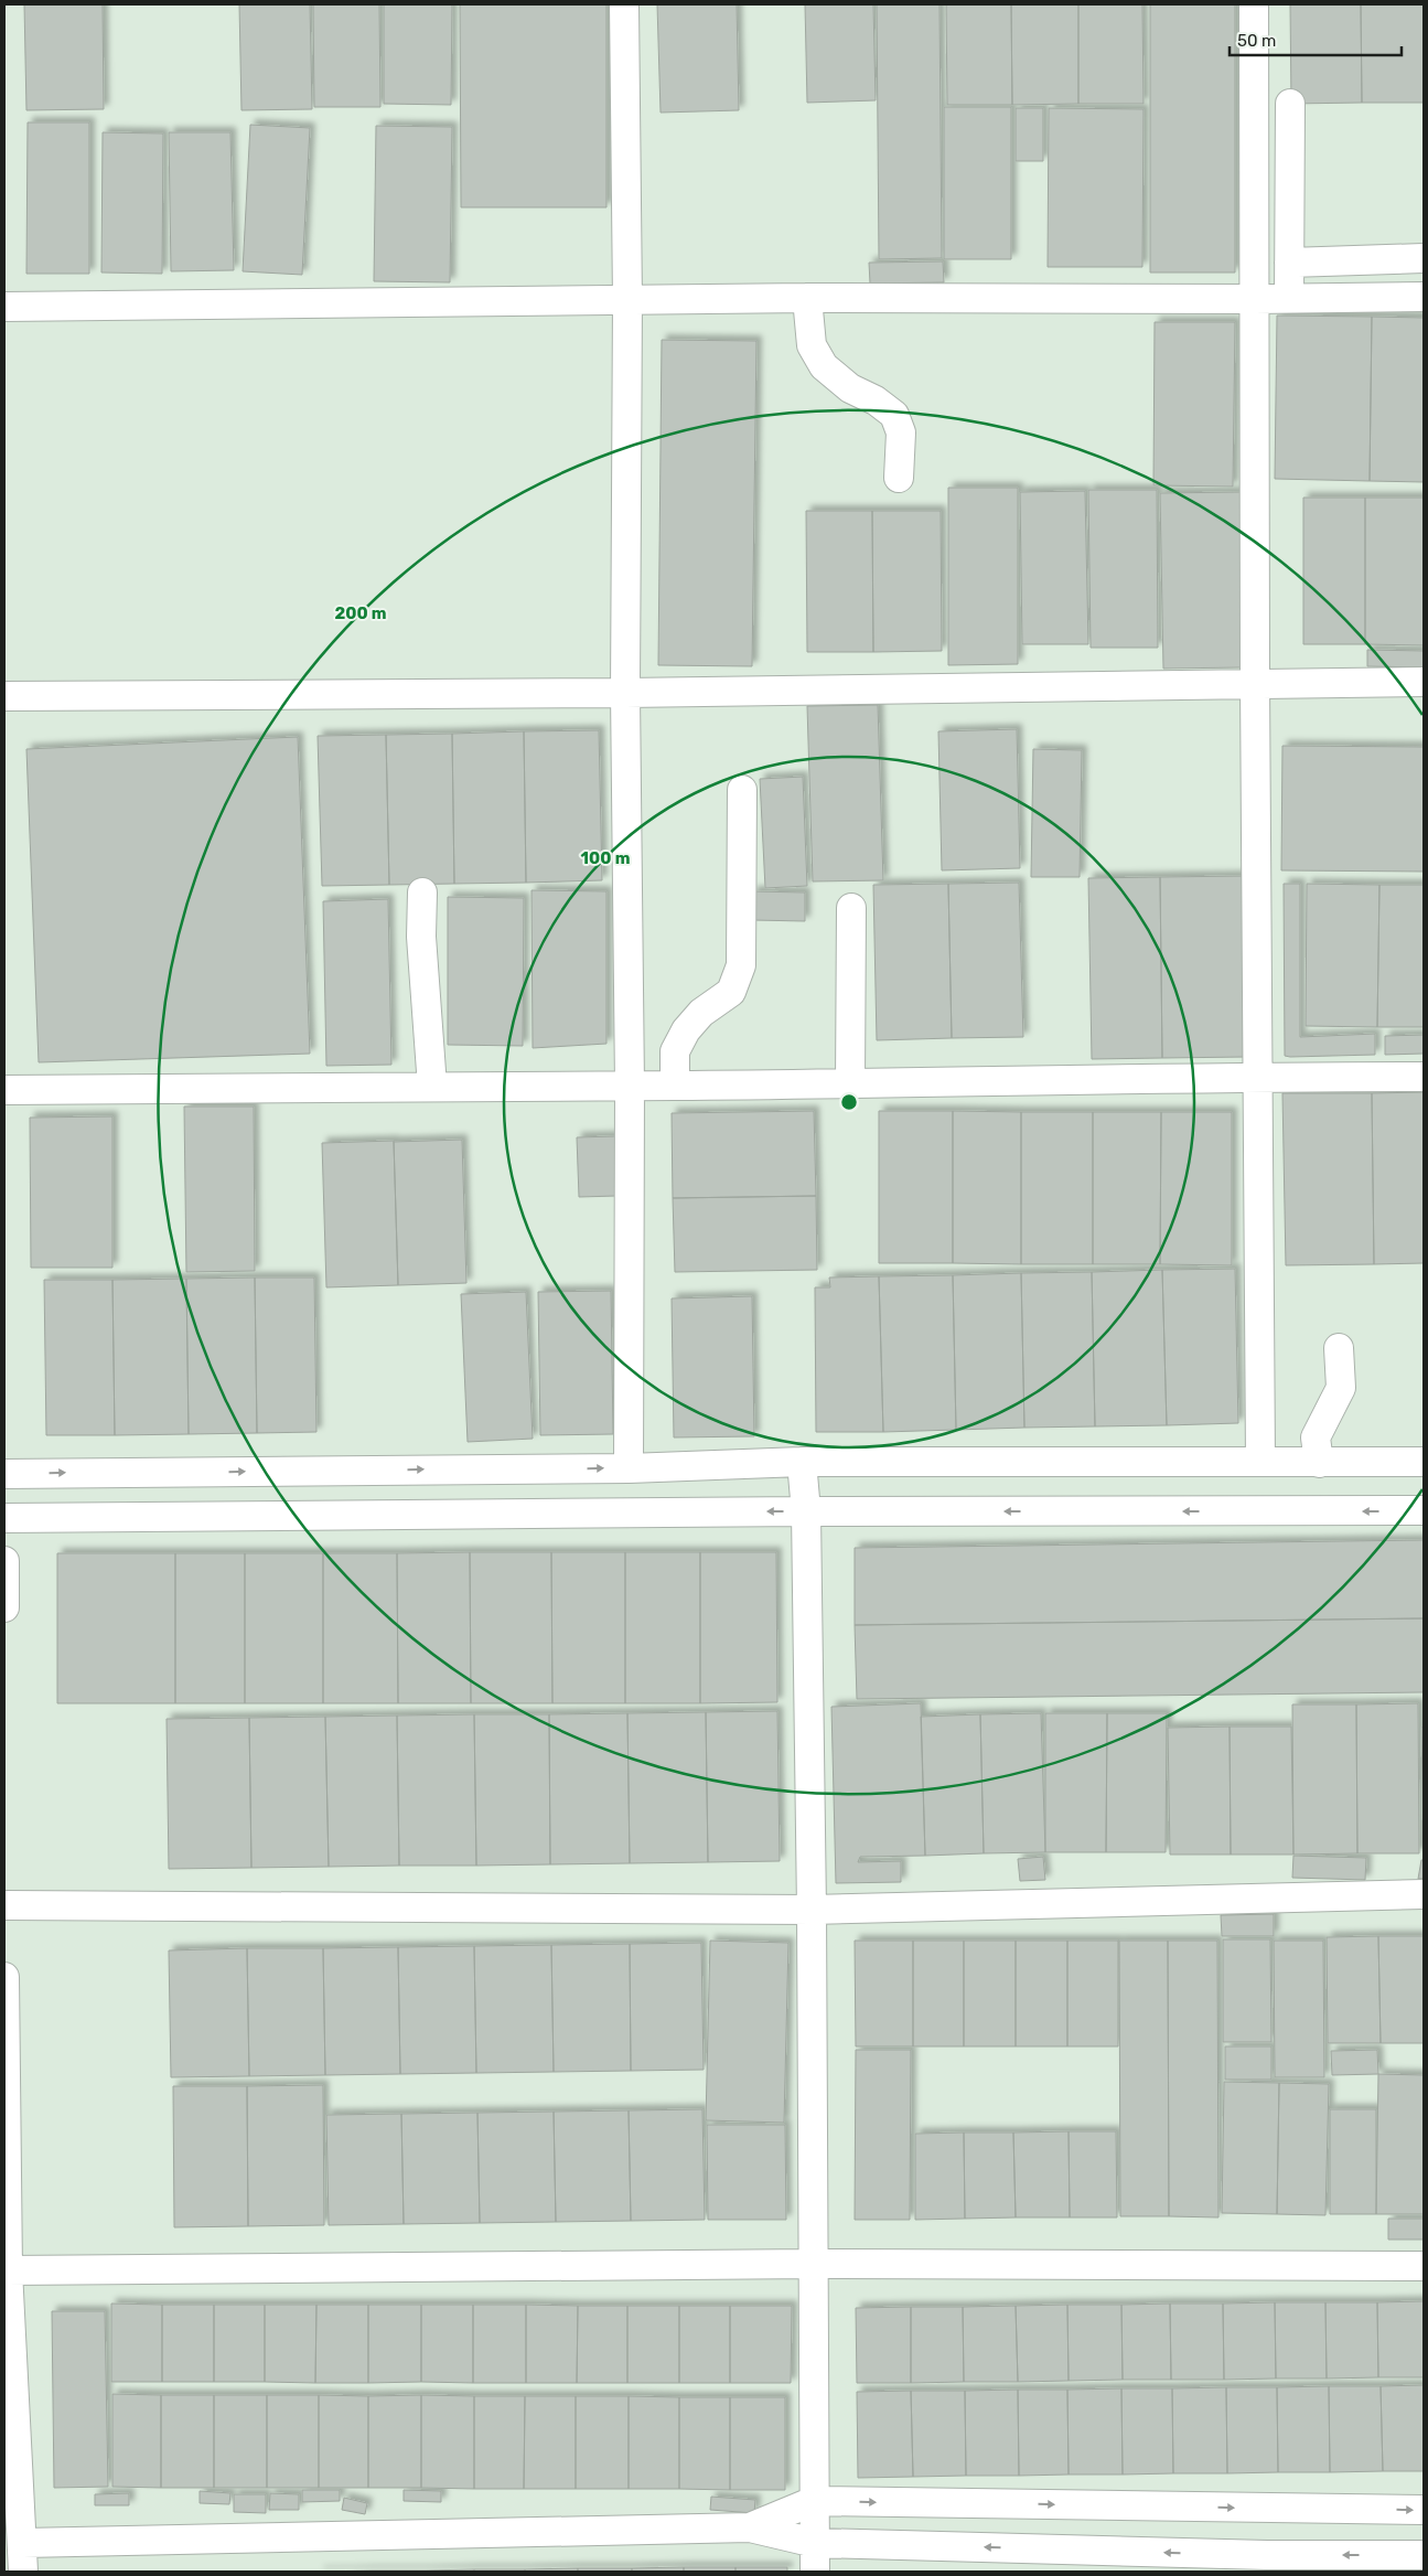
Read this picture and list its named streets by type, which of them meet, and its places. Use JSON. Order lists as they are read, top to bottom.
{
  "scale_bar": "50 m",
  "rings": ["200 m", "100 m"]
}
